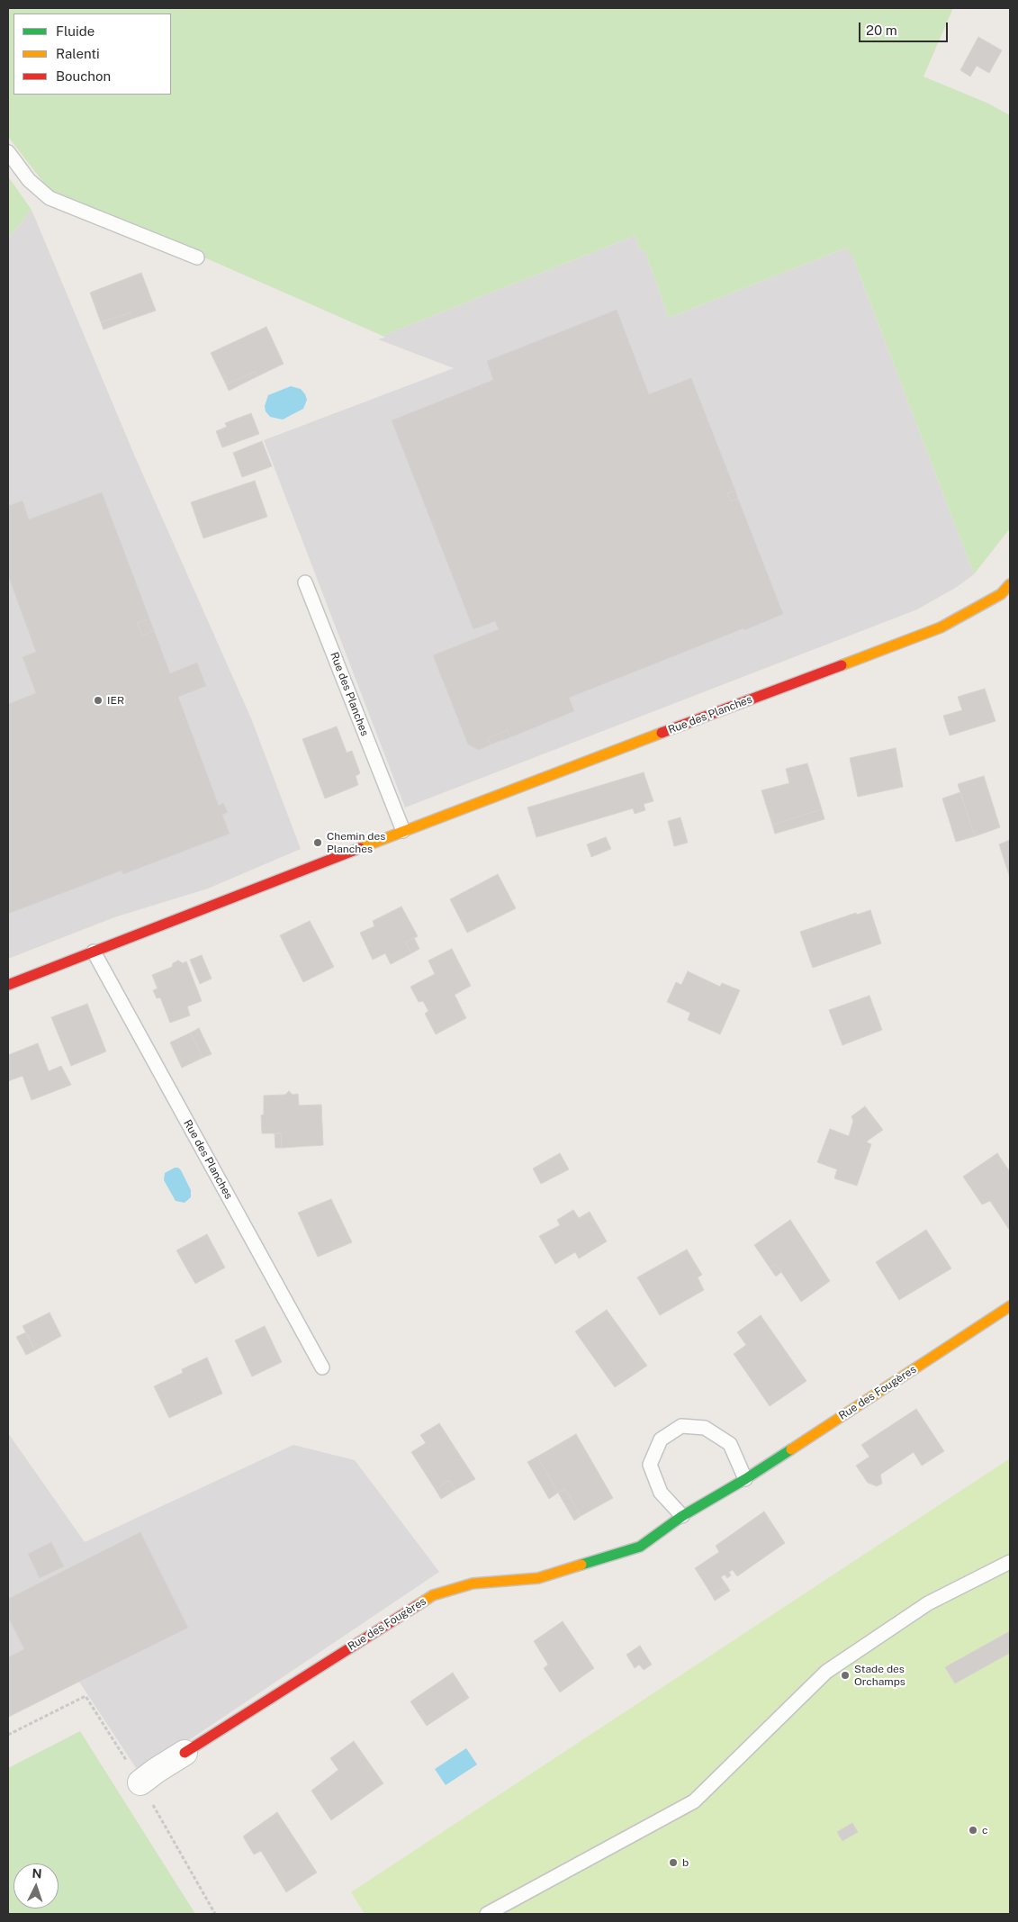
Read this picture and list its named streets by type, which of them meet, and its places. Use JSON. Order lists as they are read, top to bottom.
{
  "streets": {
    "street": ["Rue des Planches", "Rue des Fougères"]
  },
  "places": [
    "IER",
    "Chemin des Planches",
    "Stade des Orchamps",
    "c",
    "b"
  ],
  "legend": ["Fluide", "Ralenti", "Bouchon"],
  "scale_bar": "20 m",
  "north": "top"
}
